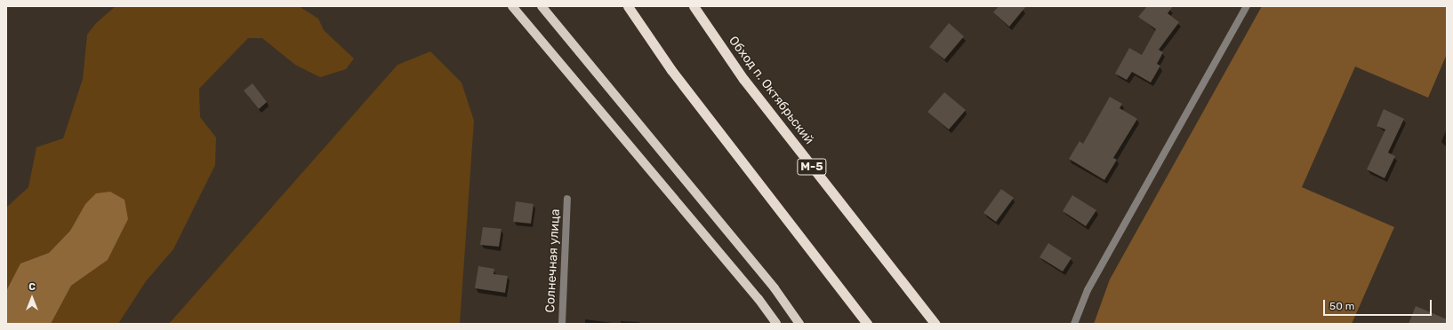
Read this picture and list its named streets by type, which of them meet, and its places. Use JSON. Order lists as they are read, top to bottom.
{
  "streets": {
    "highway": ["Обход п. Октябрьский", "М-5"],
    "street": ["Солнечная улица"]
  },
  "scale_bar": "50 m",
  "north": "top"
}
